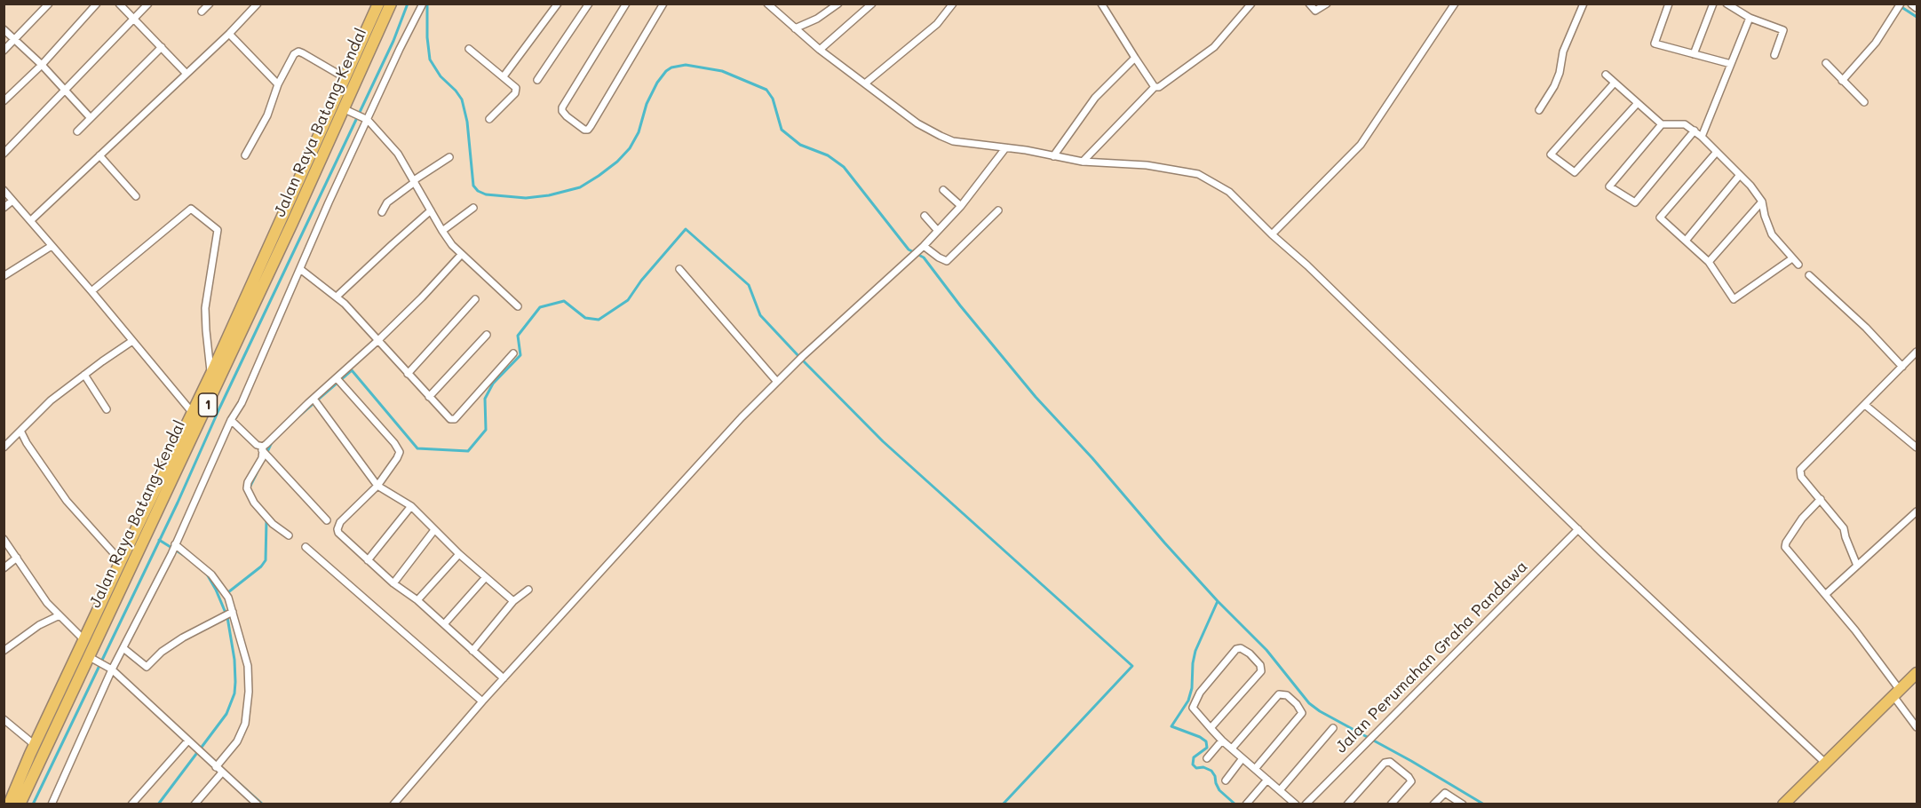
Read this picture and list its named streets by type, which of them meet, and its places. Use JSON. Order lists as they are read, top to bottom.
{
  "streets": {
    "highway": ["Jalan Raya Batang-Kendal", "1"],
    "street": ["Jalan Perumahan Graha Pandawa"]
  }
}
